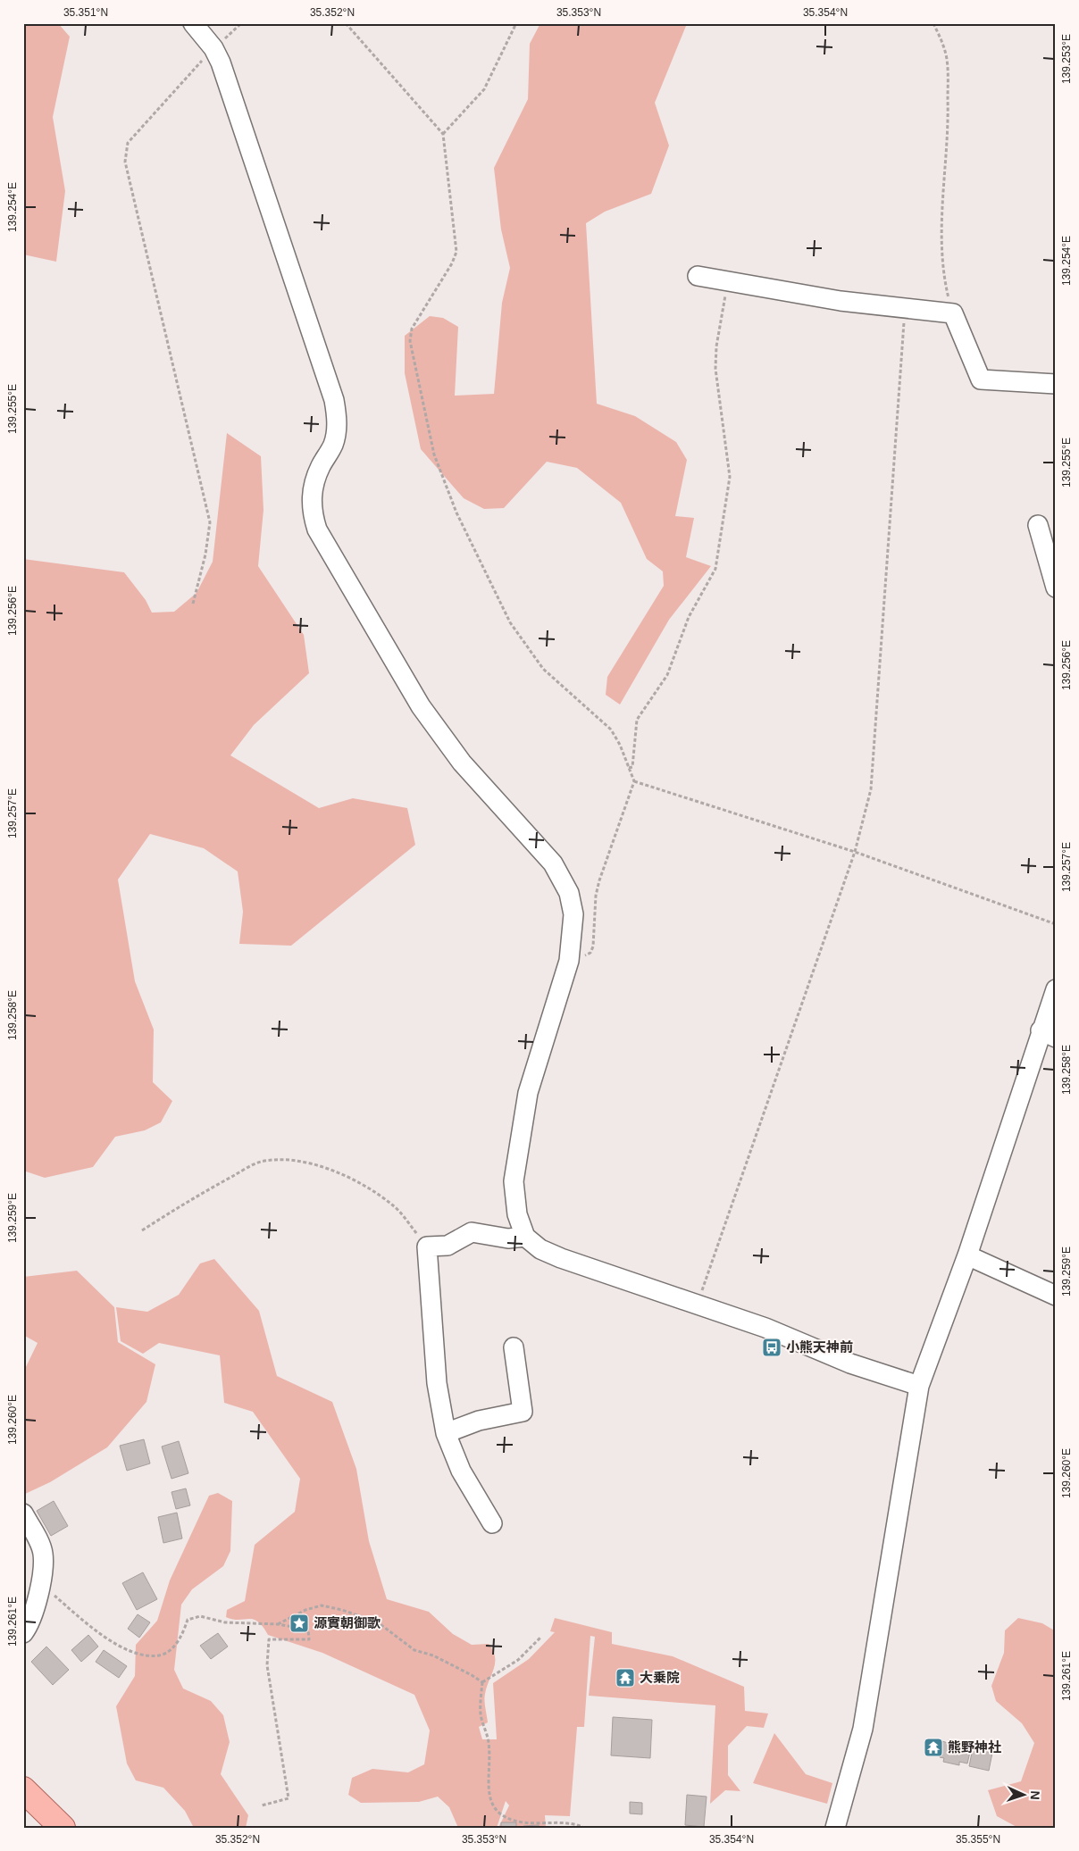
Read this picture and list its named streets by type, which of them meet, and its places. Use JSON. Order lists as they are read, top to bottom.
{
  "places": {
    "bus stop": ["小熊天神前"],
    "place": ["源實朝御歌"],
    "temple": ["大乗院", "熊野神社"]
  },
  "north": "right",
  "coordinates": [
    "35.351°N",
    "35.352°N",
    "35.353°N",
    "35.354°N",
    "139.253°E",
    "139.254°E",
    "139.255°E",
    "139.256°E",
    "139.257°E",
    "139.258°E",
    "139.259°E",
    "139.260°E",
    "139.261°E",
    "35.355°N"
  ]
}
